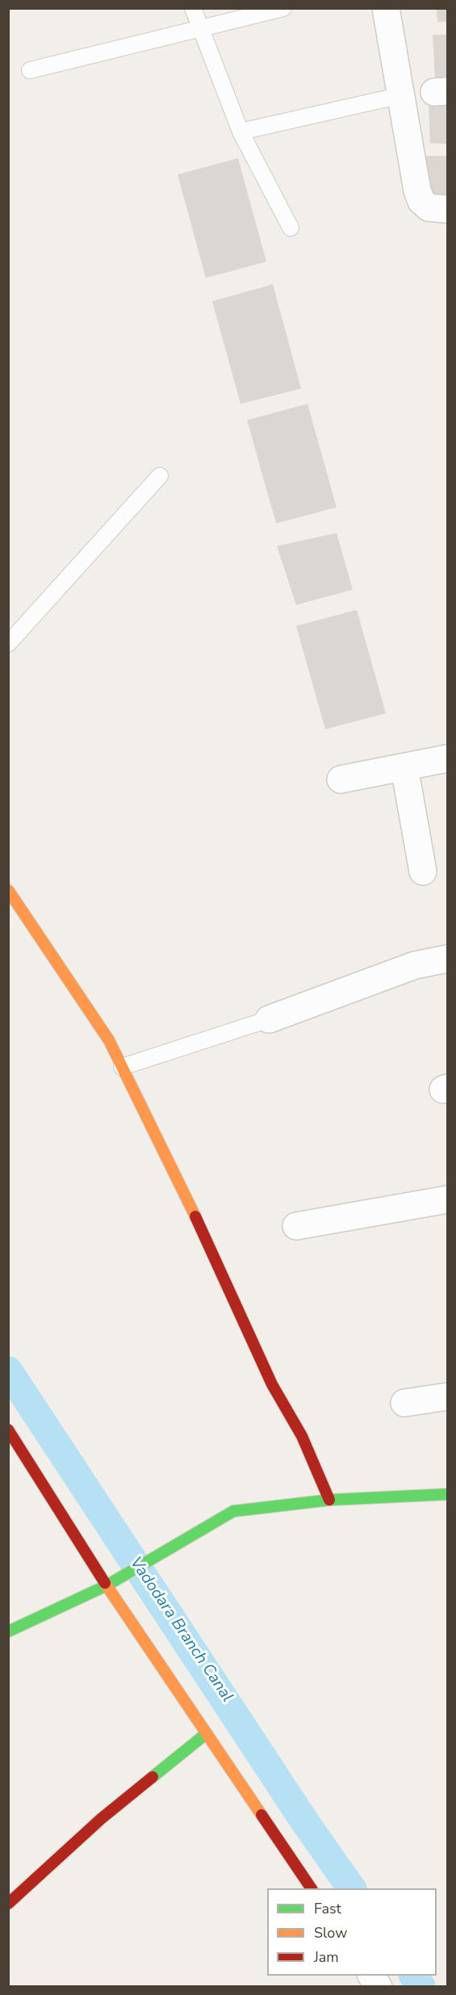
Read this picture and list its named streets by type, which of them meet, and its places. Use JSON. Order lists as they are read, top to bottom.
{
  "water": ["Vadodara Branch Canal"],
  "legend": ["Fast", "Slow", "Jam"]
}
